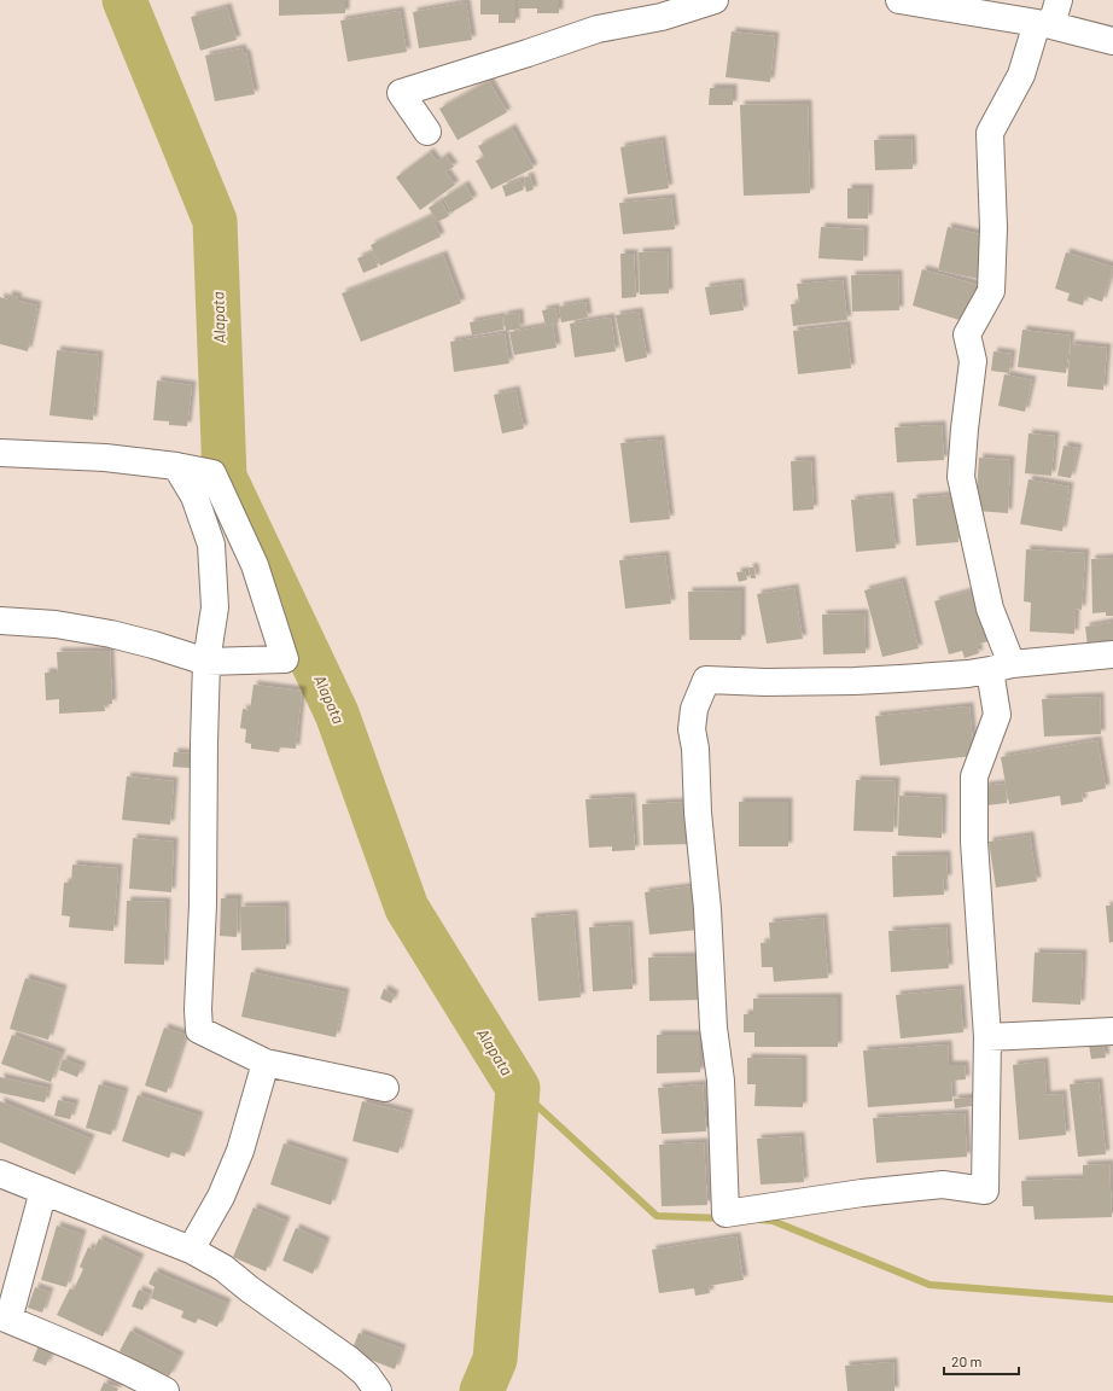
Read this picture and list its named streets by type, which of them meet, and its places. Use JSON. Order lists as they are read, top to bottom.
{
  "water": ["Alapata"],
  "scale_bar": "20 m"
}
